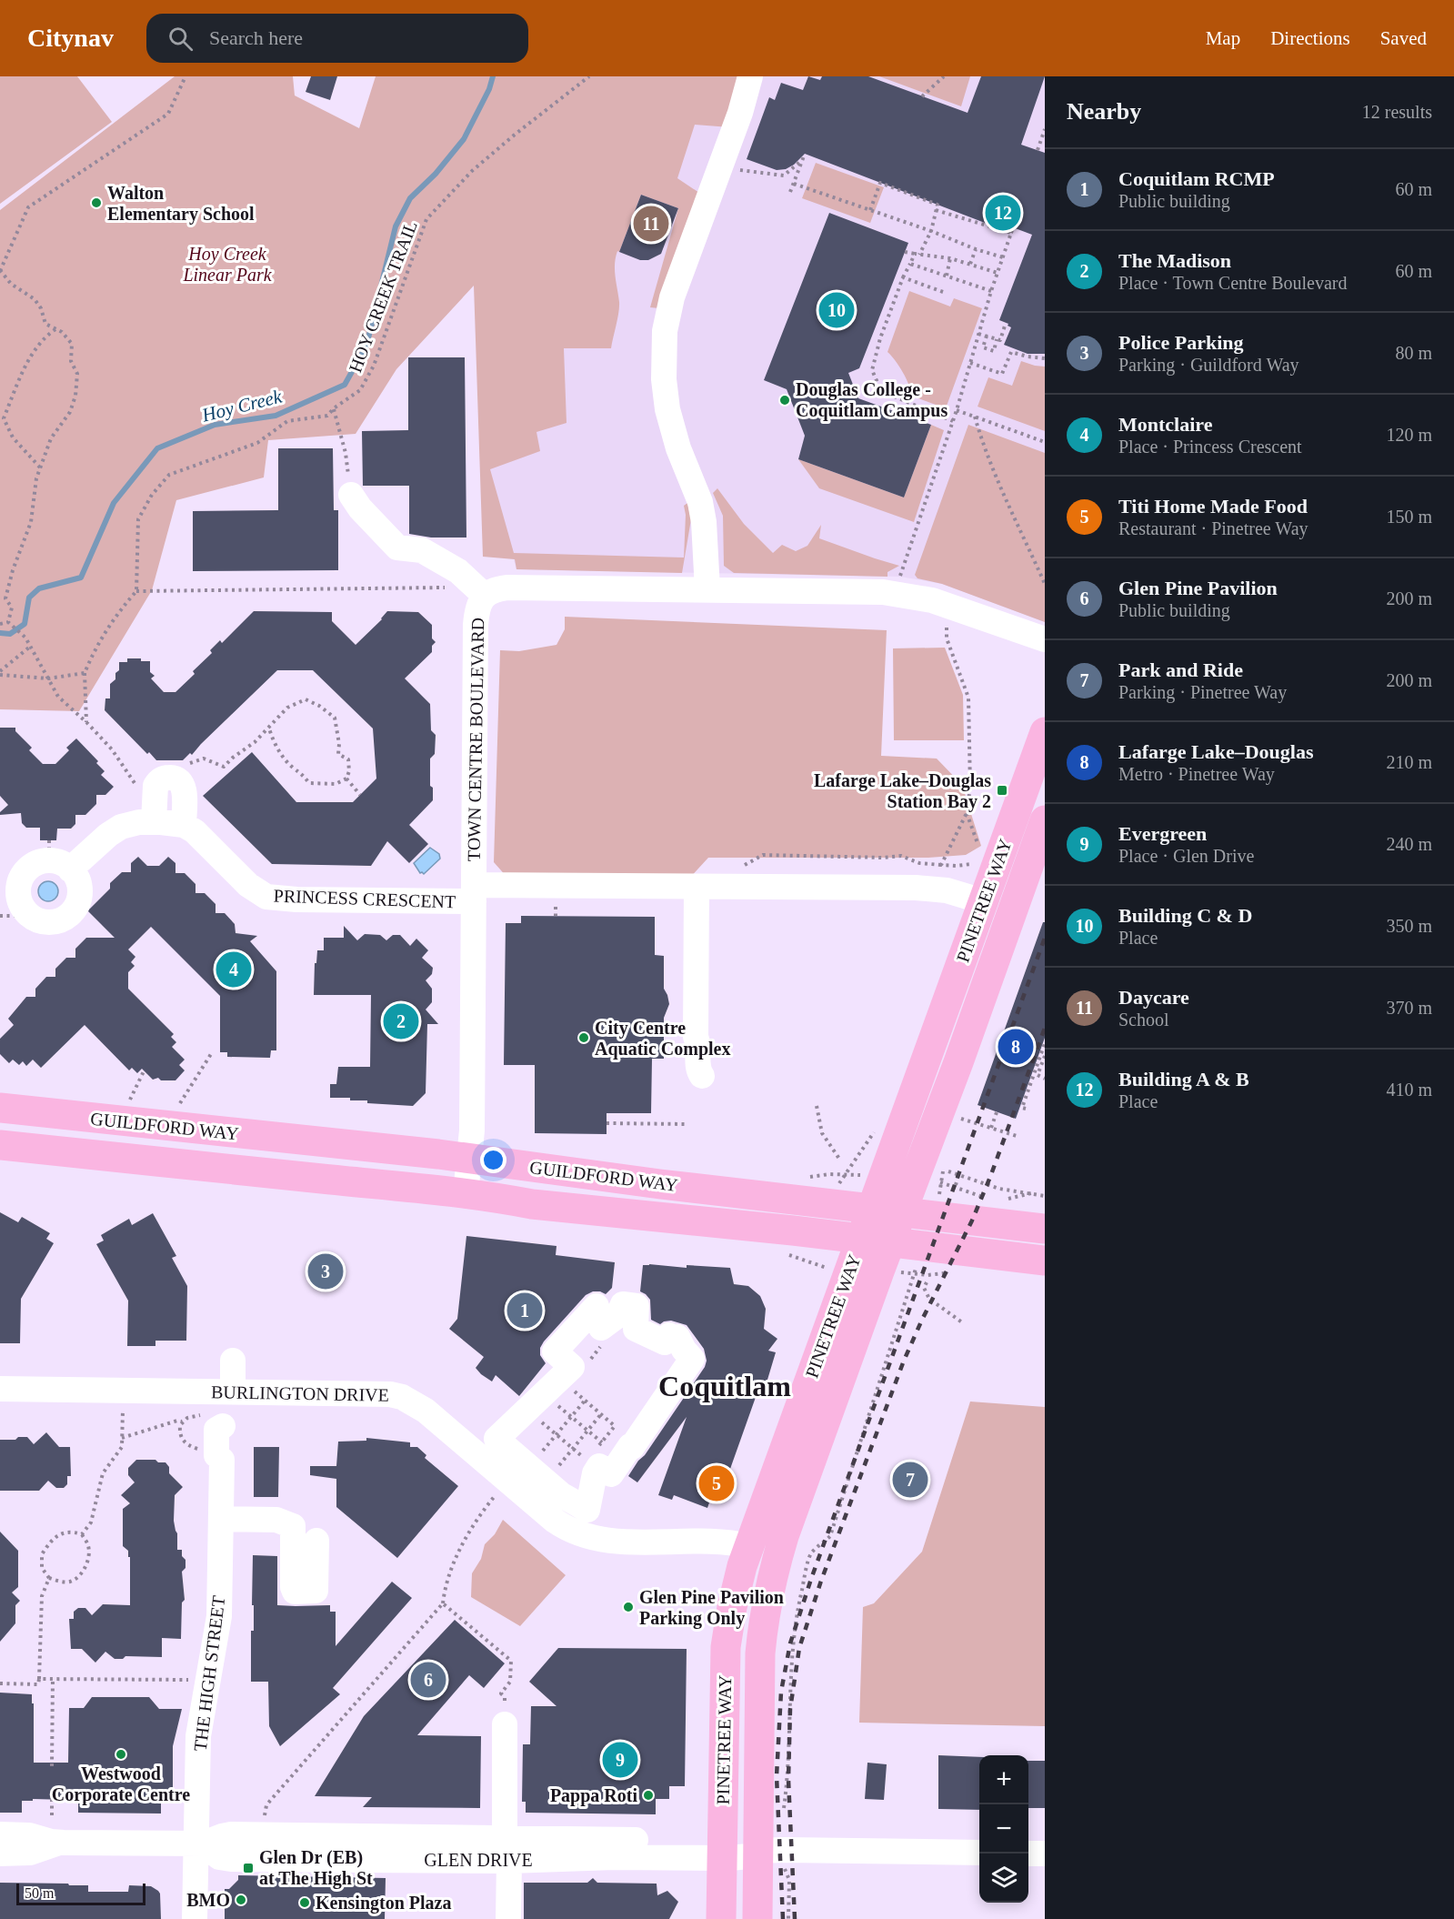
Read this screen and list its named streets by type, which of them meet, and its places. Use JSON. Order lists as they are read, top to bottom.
{
  "streets": {
    "main road": ["PINETREE WAY", "GUILDFORD WAY"],
    "street": [
      "TOWN CENTRE BOULEVARD",
      "PRINCESS CRESCENT",
      "BURLINGTON DRIVE",
      "THE HIGH STREET",
      "GLEN DRIVE"
    ],
    "path": ["HOY CREEK TRAIL"]
  },
  "crossings": [
    ["TOWN CENTRE BOULEVARD", "PRINCESS CRESCENT"],
    ["TOWN CENTRE BOULEVARD", "GUILDFORD WAY"],
    ["PRINCESS CRESCENT", "PINETREE WAY"],
    ["PINETREE WAY", "GUILDFORD WAY"],
    ["PINETREE WAY", "BURLINGTON DRIVE"],
    ["PINETREE WAY", "GLEN DRIVE"],
    ["BURLINGTON DRIVE", "THE HIGH STREET"],
    ["THE HIGH STREET", "GLEN DRIVE"]
  ],
  "districts": ["Coquitlam"],
  "water": ["Hoy Creek"],
  "parks": ["Hoy Creek Linear Park"],
  "places": {
    "other": [
      "Walton Elementary School",
      "Douglas College - Coquitlam Campus",
      "City Centre Aquatic Complex",
      "Glen Pine Pavilion Parking Only",
      "Westwood Corporate Centre",
      "Pappa Roti",
      "BMO",
      "Kensington Plaza"
    ],
    "transit": ["Lafarge Lake–Douglas Station Bay 2", "Glen Dr (EB) at The High St"]
  },
  "scale_bar": "50 m",
  "page": {
    "header": "Citynav",
    "search": "Search here",
    "nav": ["Map", "Directions", "Saved"],
    "heading": ["Nearby", "12 results"],
    "list": [
      {
        "mark": "1",
        "name": "Coquitlam RCMP",
        "note": "Public building",
        "value": "60 m"
      },
      {
        "mark": "2",
        "name": "The Madison",
        "note": "Place · Town Centre Boulevard",
        "value": "60 m"
      },
      {
        "mark": "3",
        "name": "Police Parking",
        "note": "Parking · Guildford Way",
        "value": "80 m"
      },
      {
        "mark": "4",
        "name": "Montclaire",
        "note": "Place · Princess Crescent",
        "value": "120 m"
      },
      {
        "mark": "5",
        "name": "Titi Home Made Food",
        "note": "Restaurant · Pinetree Way",
        "value": "150 m"
      },
      {
        "mark": "6",
        "name": "Glen Pine Pavilion",
        "note": "Public building",
        "value": "200 m"
      },
      {
        "mark": "7",
        "name": "Park and Ride",
        "note": "Parking · Pinetree Way",
        "value": "200 m"
      },
      {
        "mark": "8",
        "name": "Lafarge Lake–Douglas",
        "note": "Metro · Pinetree Way",
        "value": "210 m"
      },
      {
        "mark": "9",
        "name": "Evergreen",
        "note": "Place · Glen Drive",
        "value": "240 m"
      },
      {
        "mark": "10",
        "name": "Building C & D",
        "note": "Place",
        "value": "350 m"
      },
      {
        "mark": "11",
        "name": "Daycare",
        "note": "School",
        "value": "370 m"
      },
      {
        "mark": "12",
        "name": "Building A & B",
        "note": "Place",
        "value": "410 m"
      }
    ],
    "pins": [
      "12",
      "11",
      "10",
      "4",
      "2",
      "8",
      "3",
      "1",
      "7",
      "5",
      "6",
      "9"
    ],
    "map_buttons": ["+", "−"],
    "scale": "50 m"
  }
}
